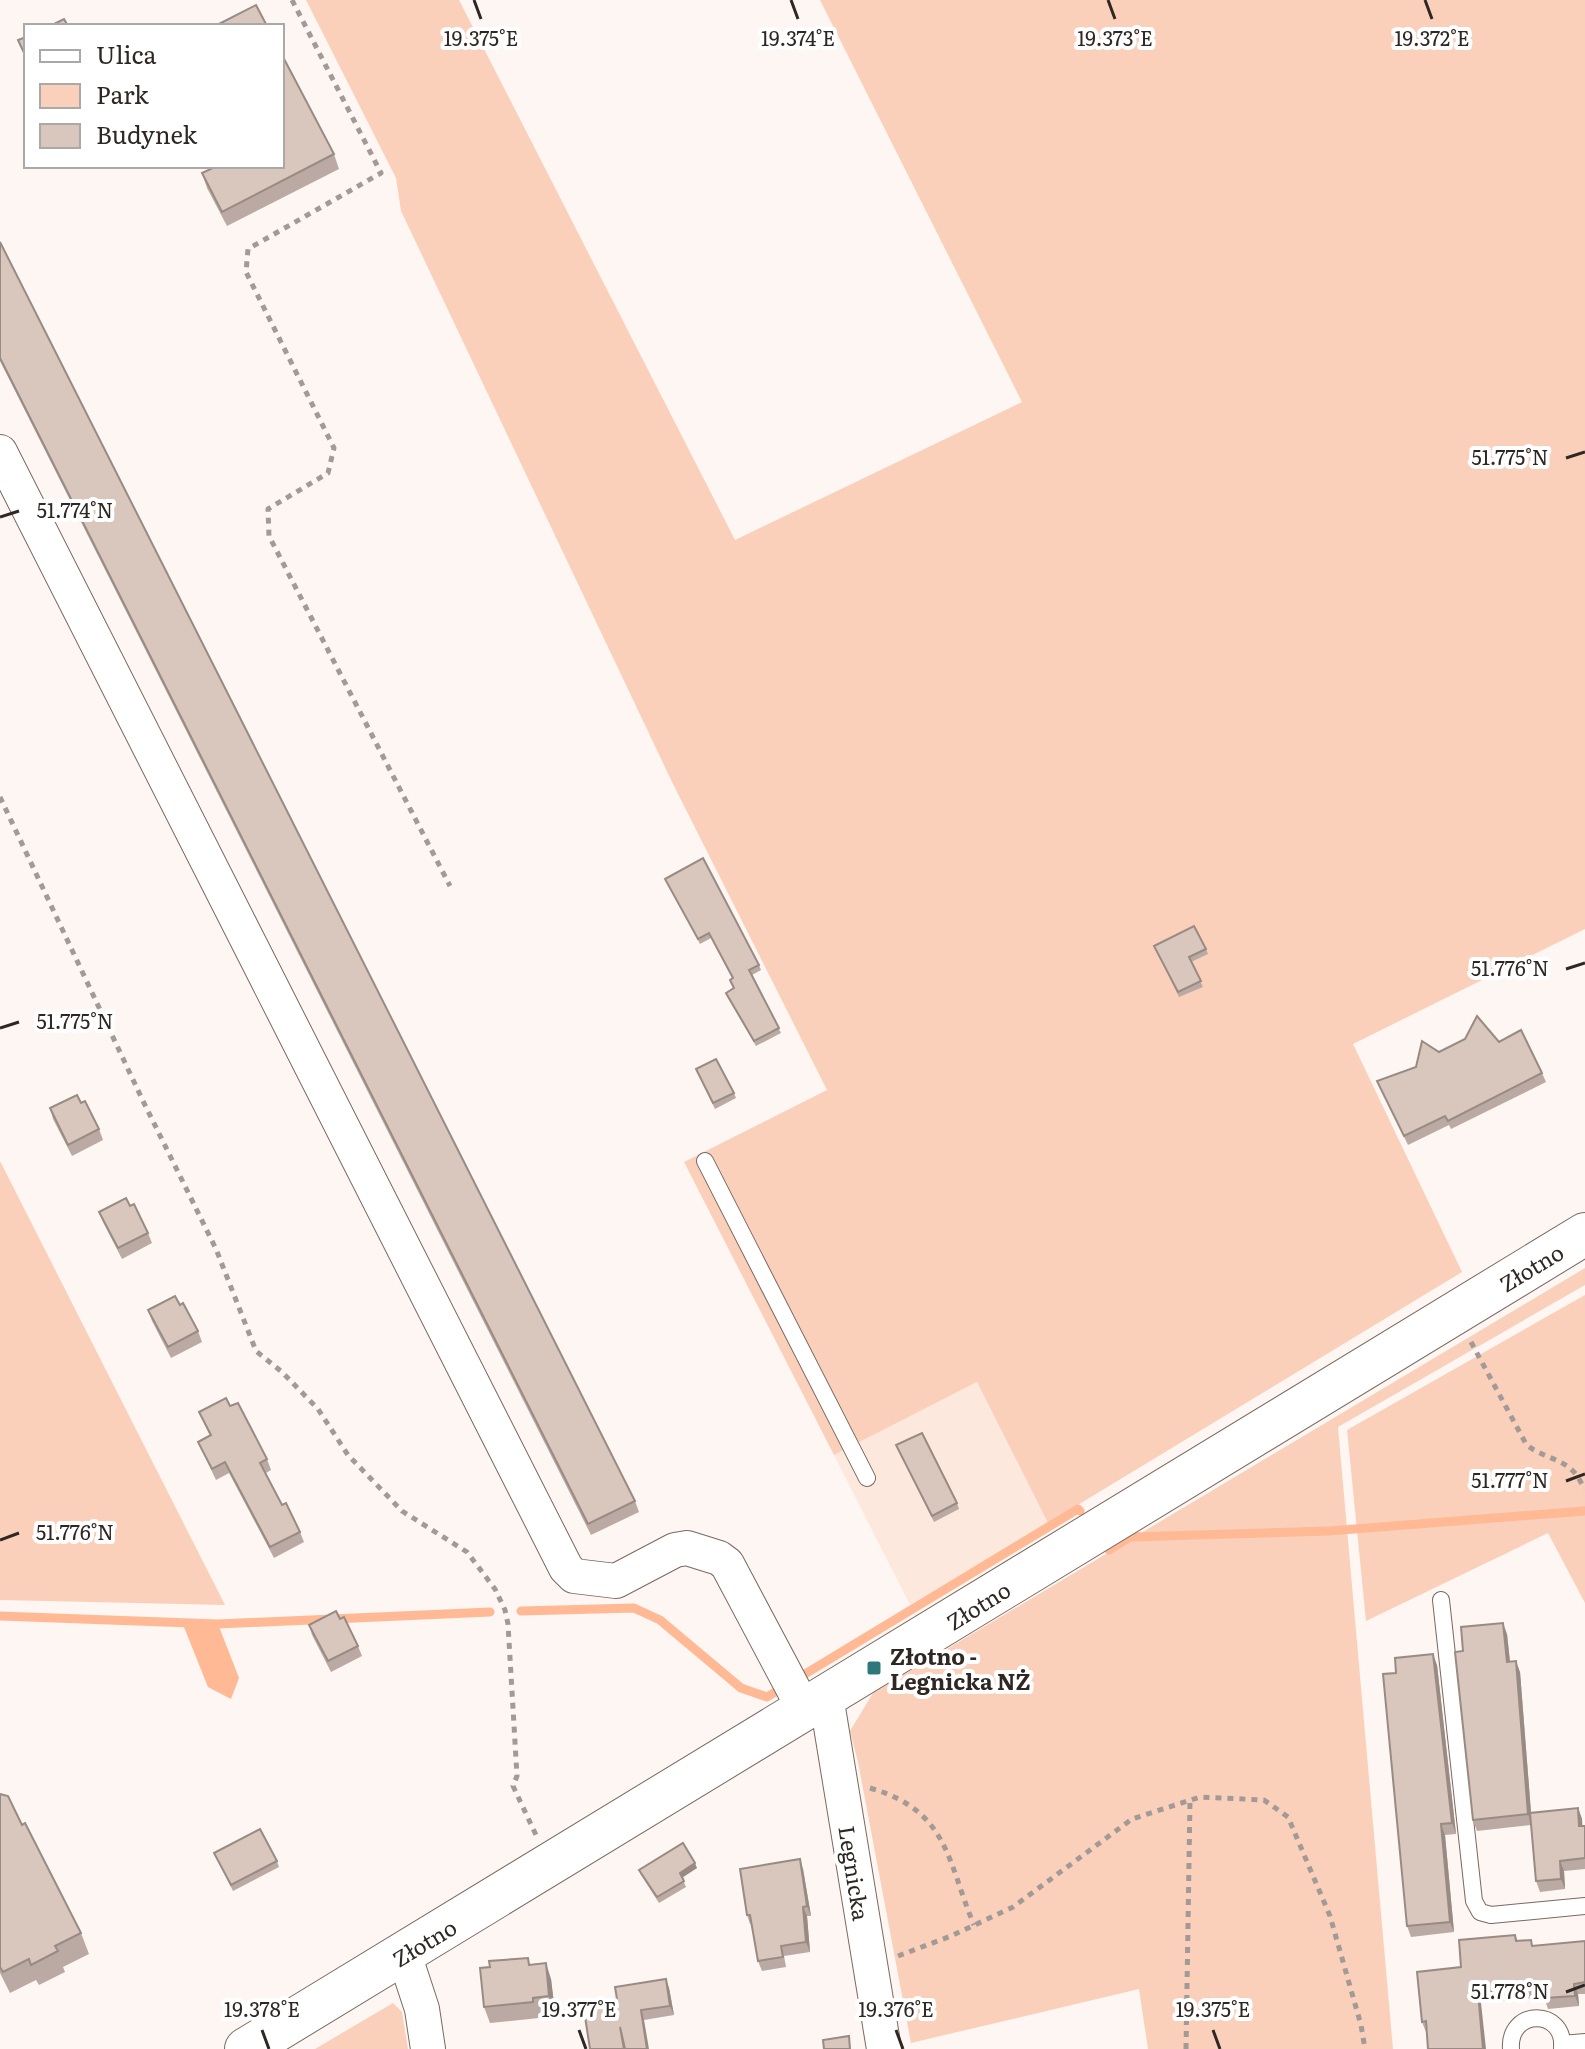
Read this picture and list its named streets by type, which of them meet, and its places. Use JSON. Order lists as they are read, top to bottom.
{
  "streets": {
    "street": ["Złotno", "Legnicka"]
  },
  "crossings": [
    ["Złotno", "Legnicka"]
  ],
  "places": {
    "transit": ["Złotno - Legnicka NŻ"]
  },
  "legend": ["Ulica", "Park", "Budynek"],
  "coordinates": [
    "19.375°E",
    "19.374°E",
    "19.373°E",
    "19.372°E",
    "51.775°N",
    "51.774°N",
    "51.776°N",
    "51.777°N",
    "51.778°N",
    "19.378°E",
    "19.377°E",
    "19.376°E"
  ]
}
